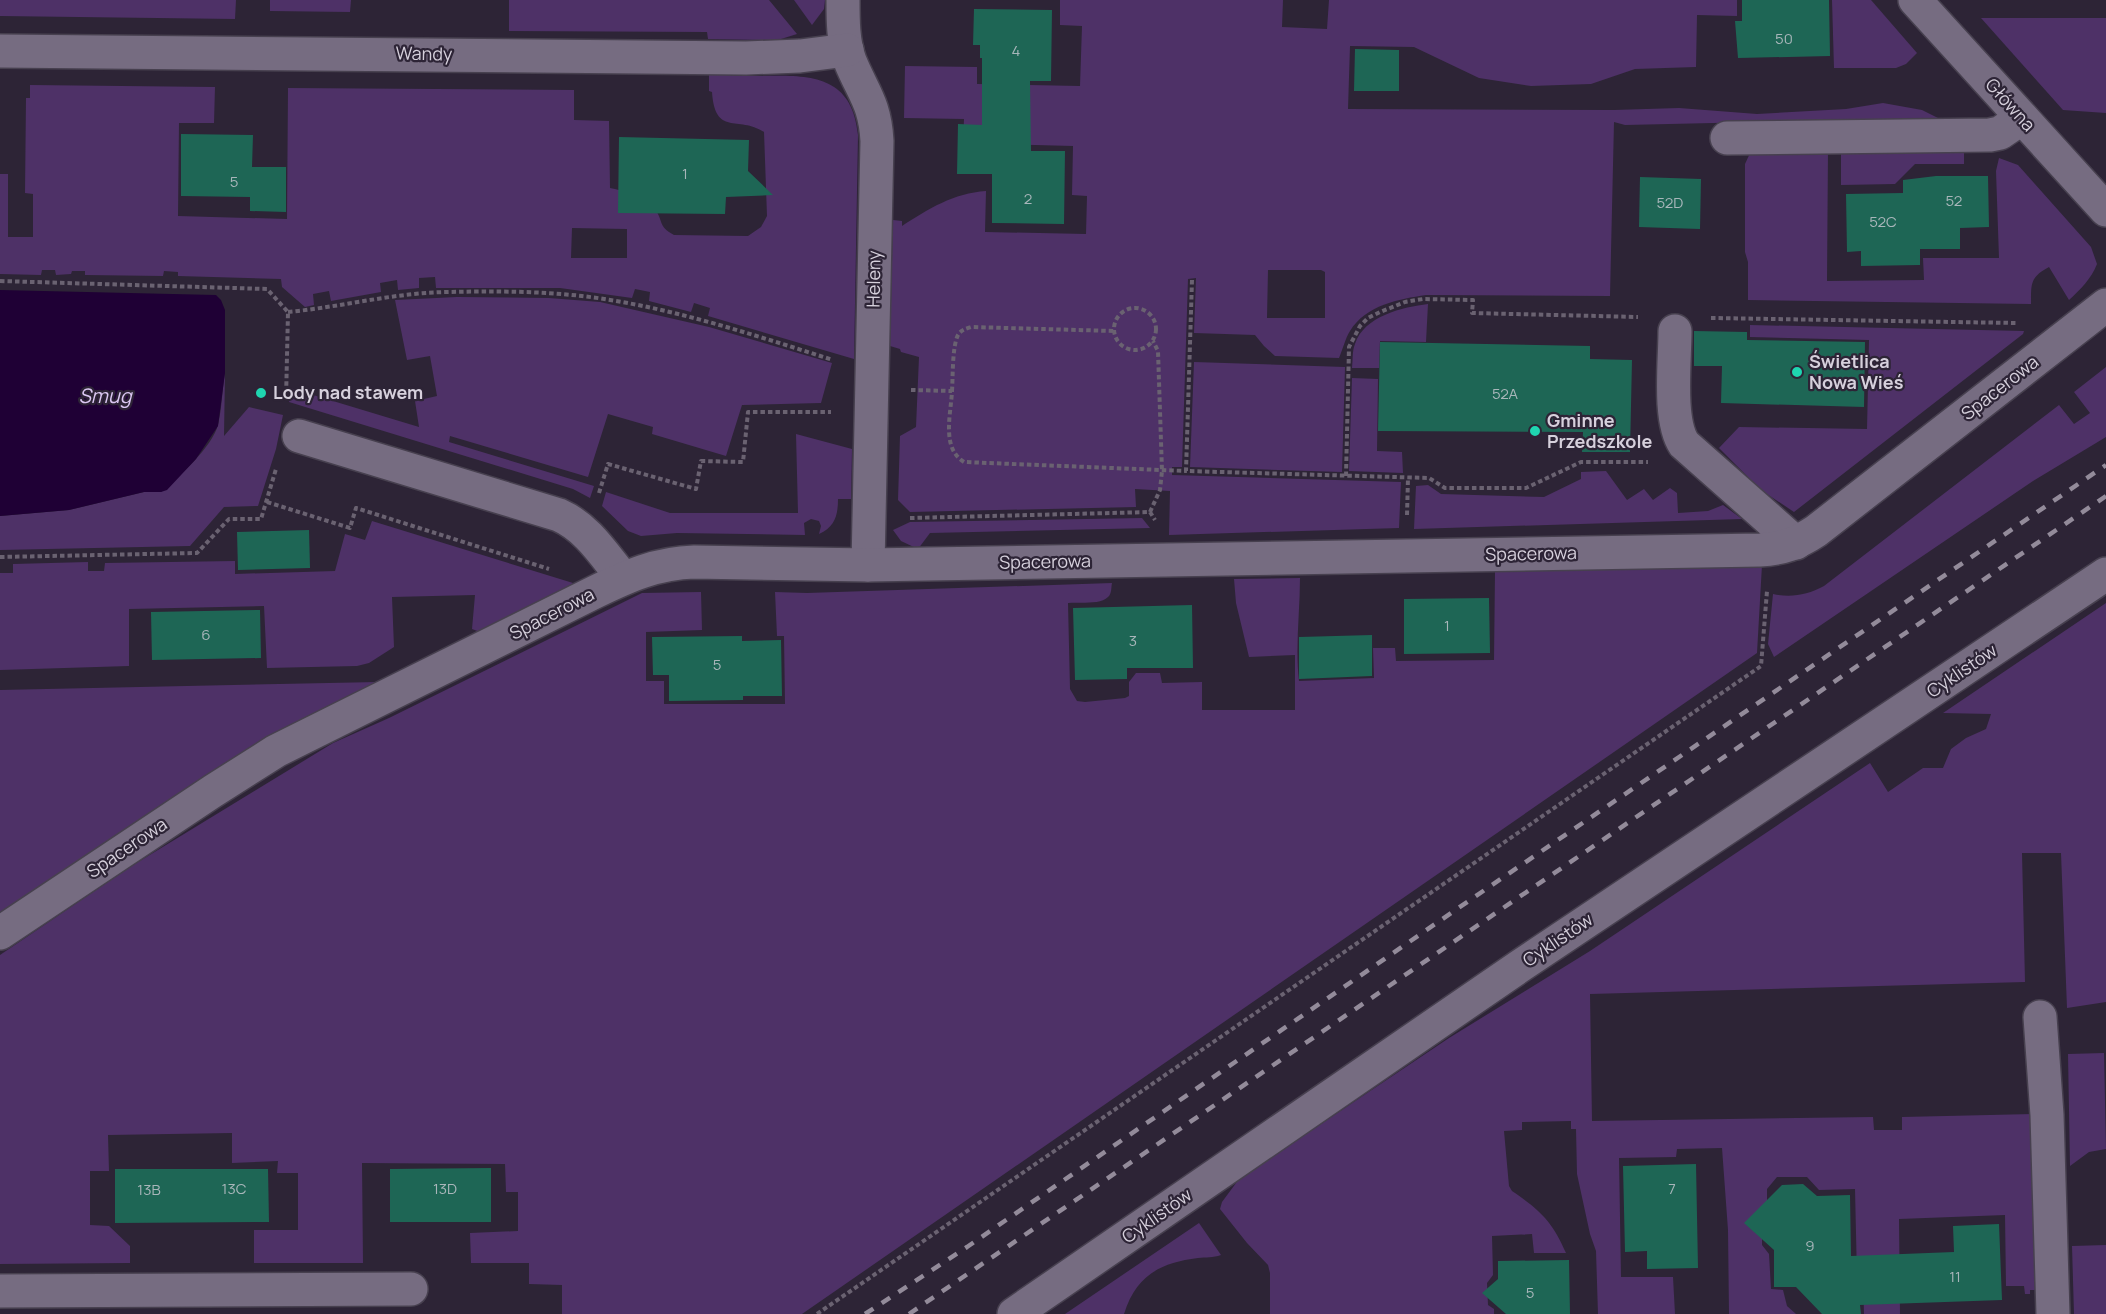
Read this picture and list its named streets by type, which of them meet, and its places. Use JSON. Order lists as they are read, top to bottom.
{
  "streets": {
    "street": [
      "Wandy",
      "Główna",
      "Heleny",
      "Spacerowa",
      "Cyklistów"
    ]
  },
  "crossings": [
    ["Wandy", "Heleny"],
    ["Heleny", "Spacerowa"]
  ],
  "water": ["Smug"],
  "places": ["Świetlica Nowa Wieś", "Lody nad stawem", "Gminne Przedszkole"],
  "house_numbers": [
    "50",
    "4",
    "1",
    "5",
    "2",
    "52",
    "52D",
    "52C",
    "52A",
    "1",
    "6",
    "3",
    "5",
    "13C",
    "13D",
    "7",
    "13B",
    "9",
    "11",
    "5"
  ]
}
